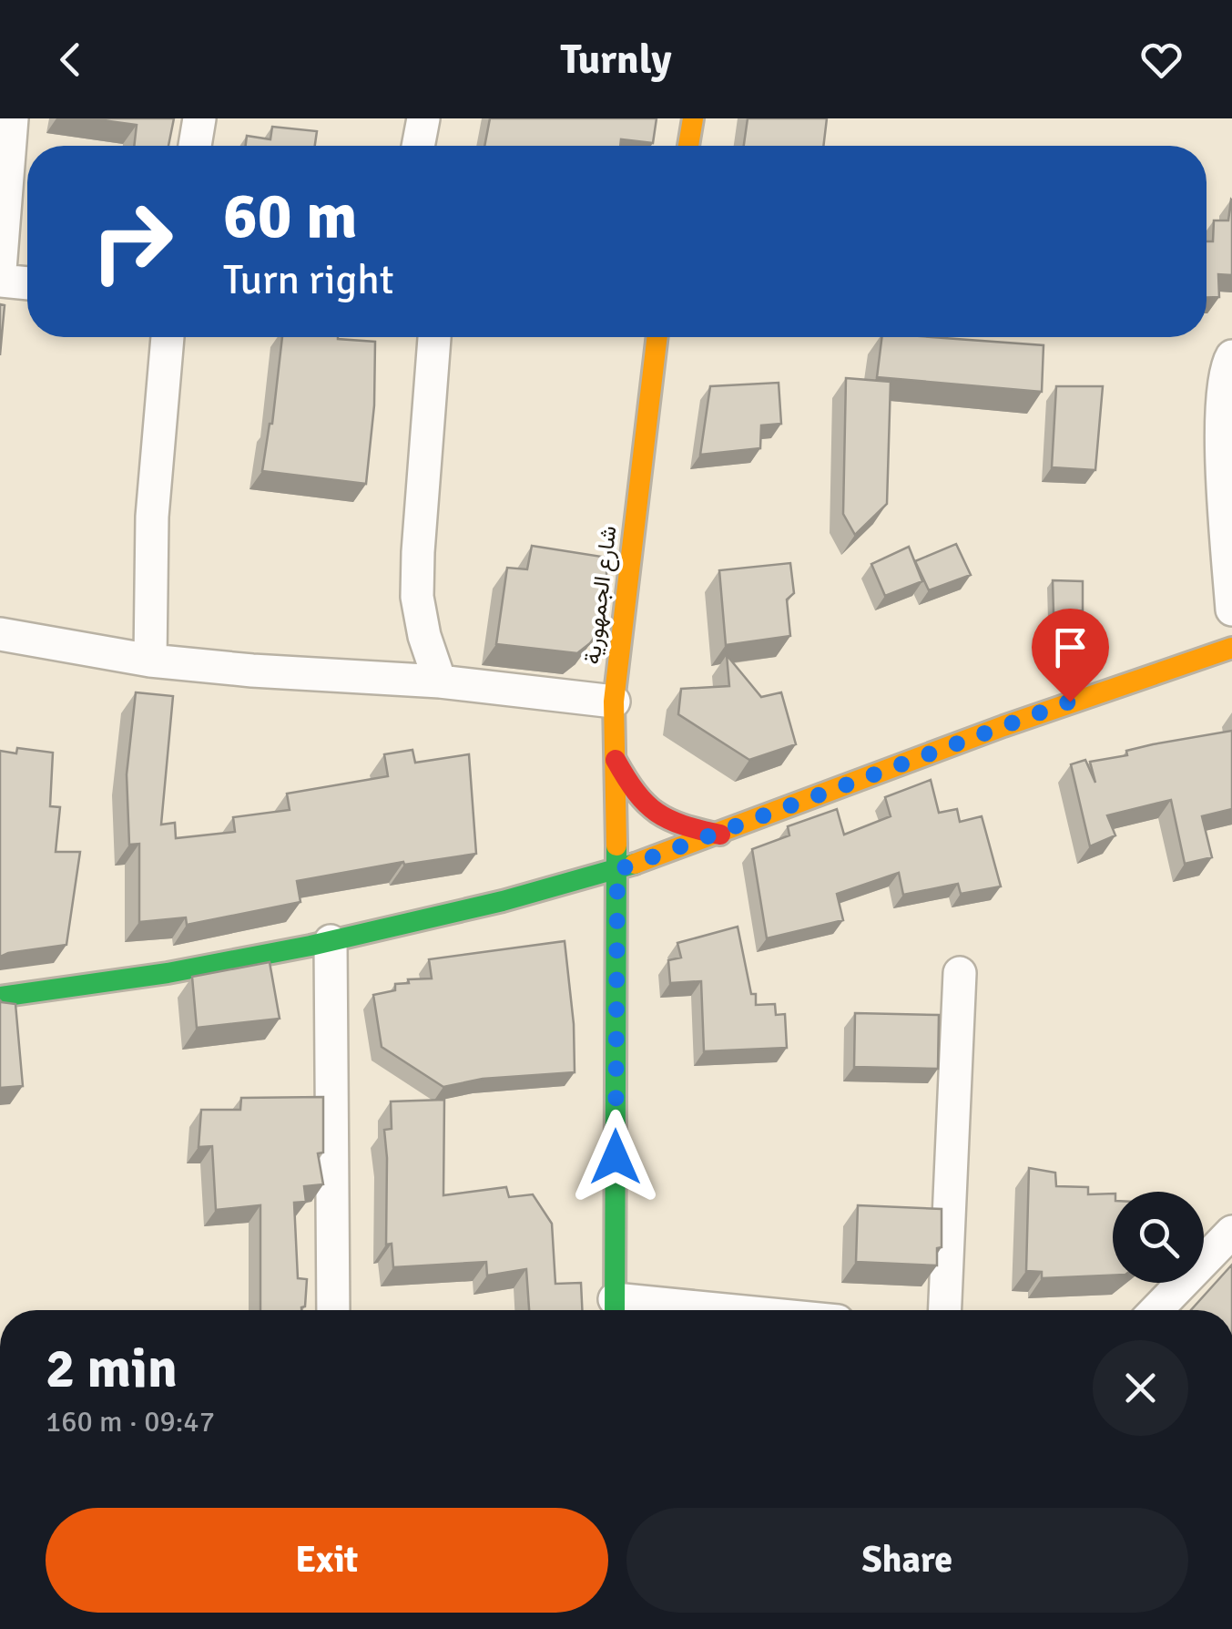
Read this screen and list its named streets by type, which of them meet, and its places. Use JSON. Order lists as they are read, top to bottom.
{
  "streets": {
    "main road": ["شارع الجمهورية"]
  },
  "page": {
    "header": "Turnly",
    "turn": ["60 m", "Turn right"],
    "heading": ["2 min", "160 m · 09:47"],
    "buttons": ["Exit", "Share"]
  }
}
